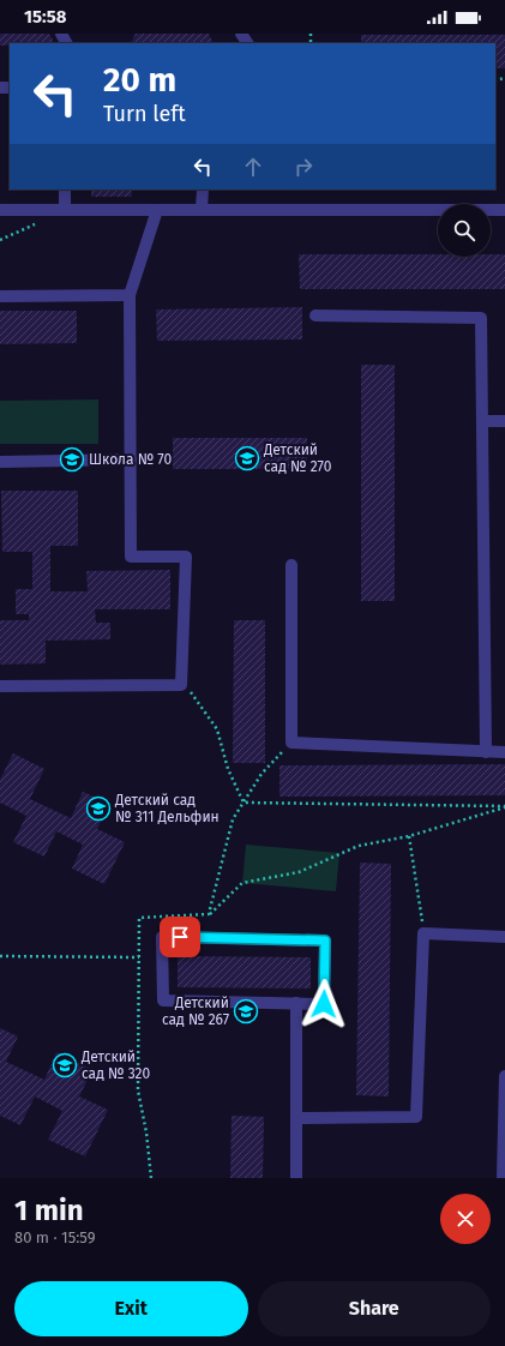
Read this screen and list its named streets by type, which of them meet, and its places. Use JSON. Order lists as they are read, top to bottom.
{
  "places": {
    "school or university": [
      "Детский сад № 270",
      "Школа № 70",
      "Детский сад № 311 Дельфин",
      "Детский сад № 267",
      "Детский сад № 320"
    ]
  },
  "page": {
    "status": "15:58",
    "turn": ["20 m", "Turn left"],
    "heading": ["1 min", "80 m · 15:59"],
    "buttons": ["Exit", "Share"]
  }
}
